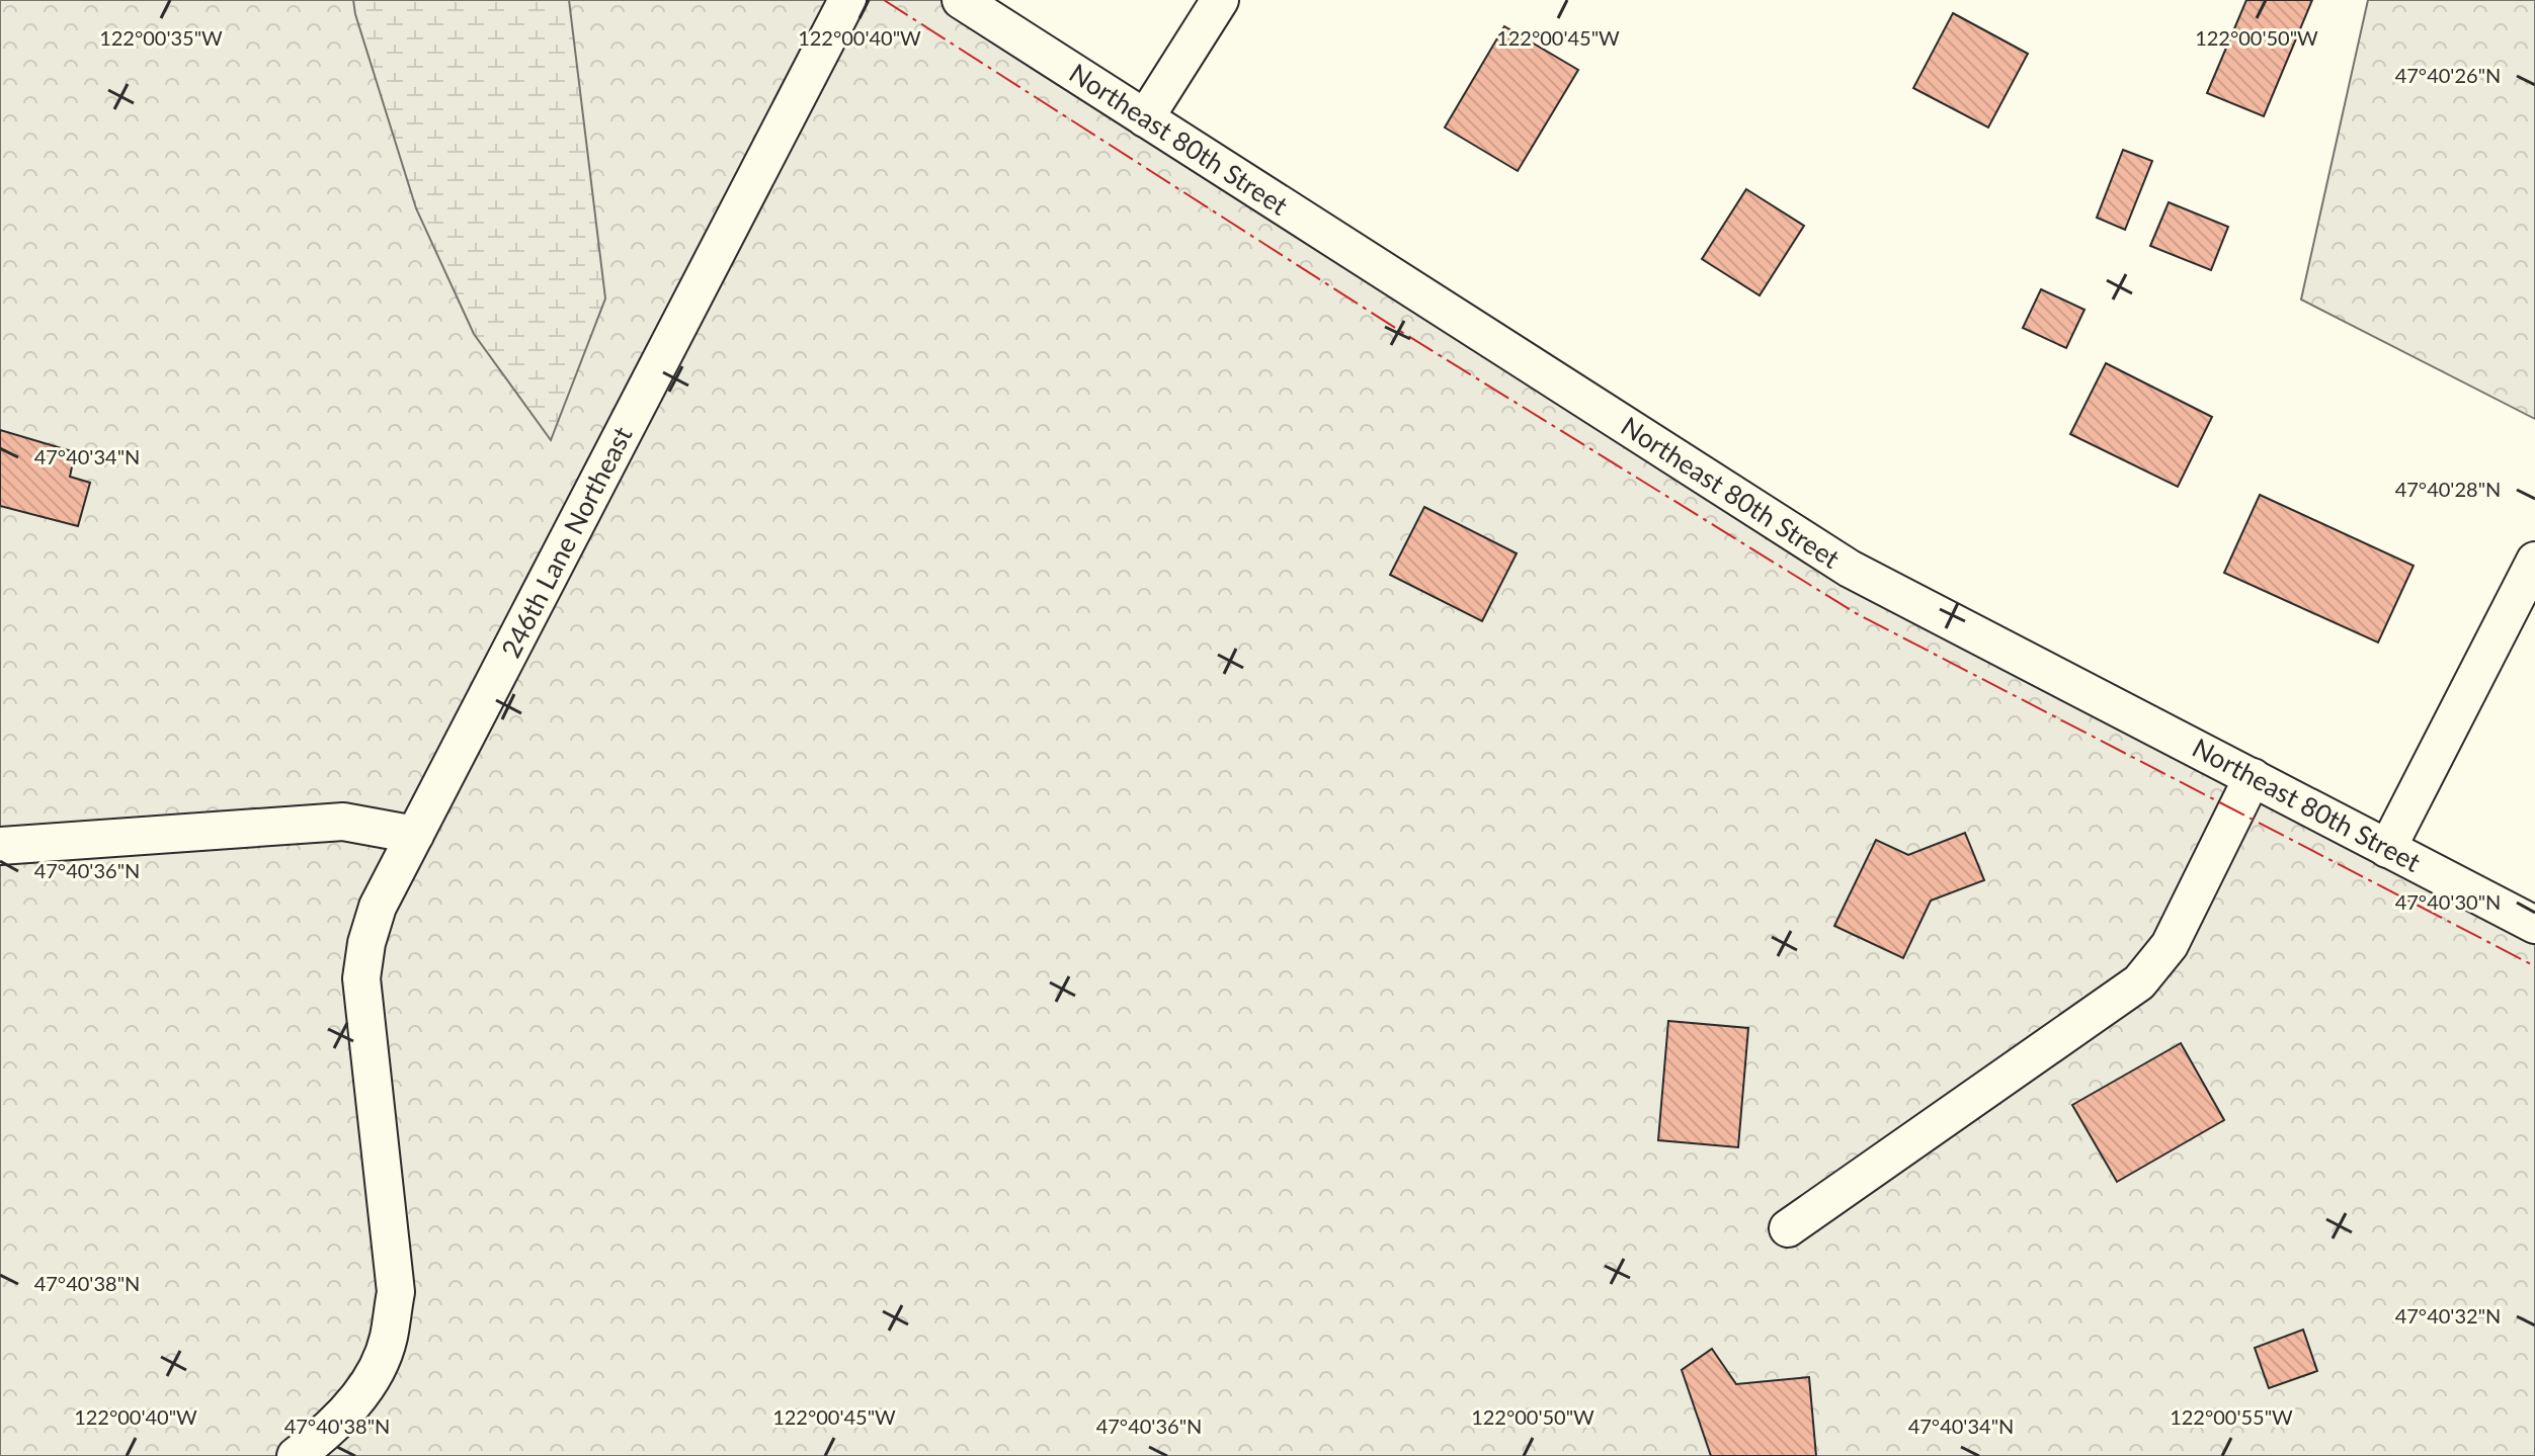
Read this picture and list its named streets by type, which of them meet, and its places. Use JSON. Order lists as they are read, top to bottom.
{
  "streets": {
    "street": ["Northeast 80th Street", "246th Lane Northeast"]
  },
  "coordinates": [
    "122°00'35\"W",
    "122°00'40\"W",
    "122°00'45\"W",
    "122°00'50\"W",
    "47°40'26\"N",
    "47°40'34\"N",
    "47°40'28\"N",
    "47°40'36\"N",
    "47°40'30\"N",
    "47°40'38\"N",
    "47°40'32\"N",
    "122°00'55\"W"
  ]
}
